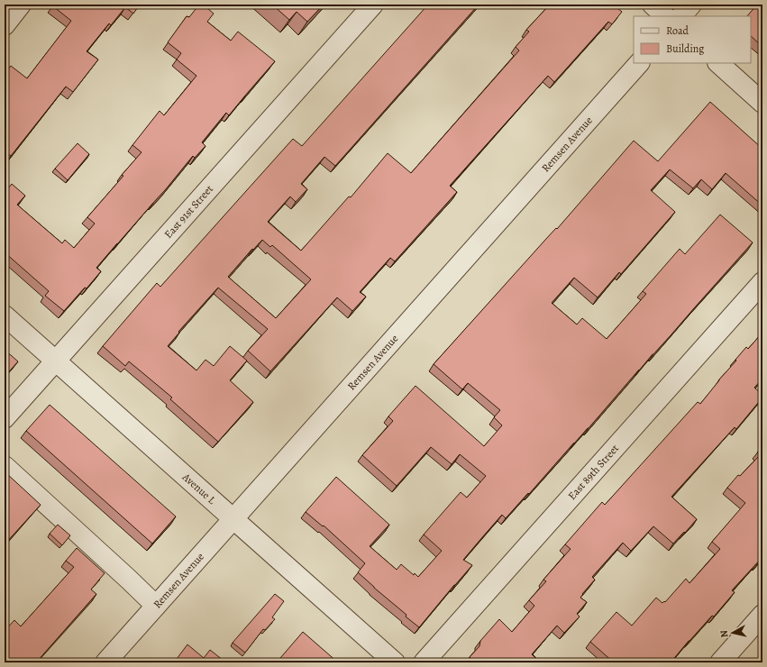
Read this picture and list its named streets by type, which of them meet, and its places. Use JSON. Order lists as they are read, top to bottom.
{
  "streets": {
    "street": [
      "Remsen Avenue",
      "East 91st Street",
      "East 89th Street",
      "Avenue L"
    ]
  },
  "crossings": [
    ["Remsen Avenue", "Avenue L"],
    ["East 91st Street", "Avenue L"]
  ],
  "legend": ["Road", "Building"],
  "north": "left"
}
